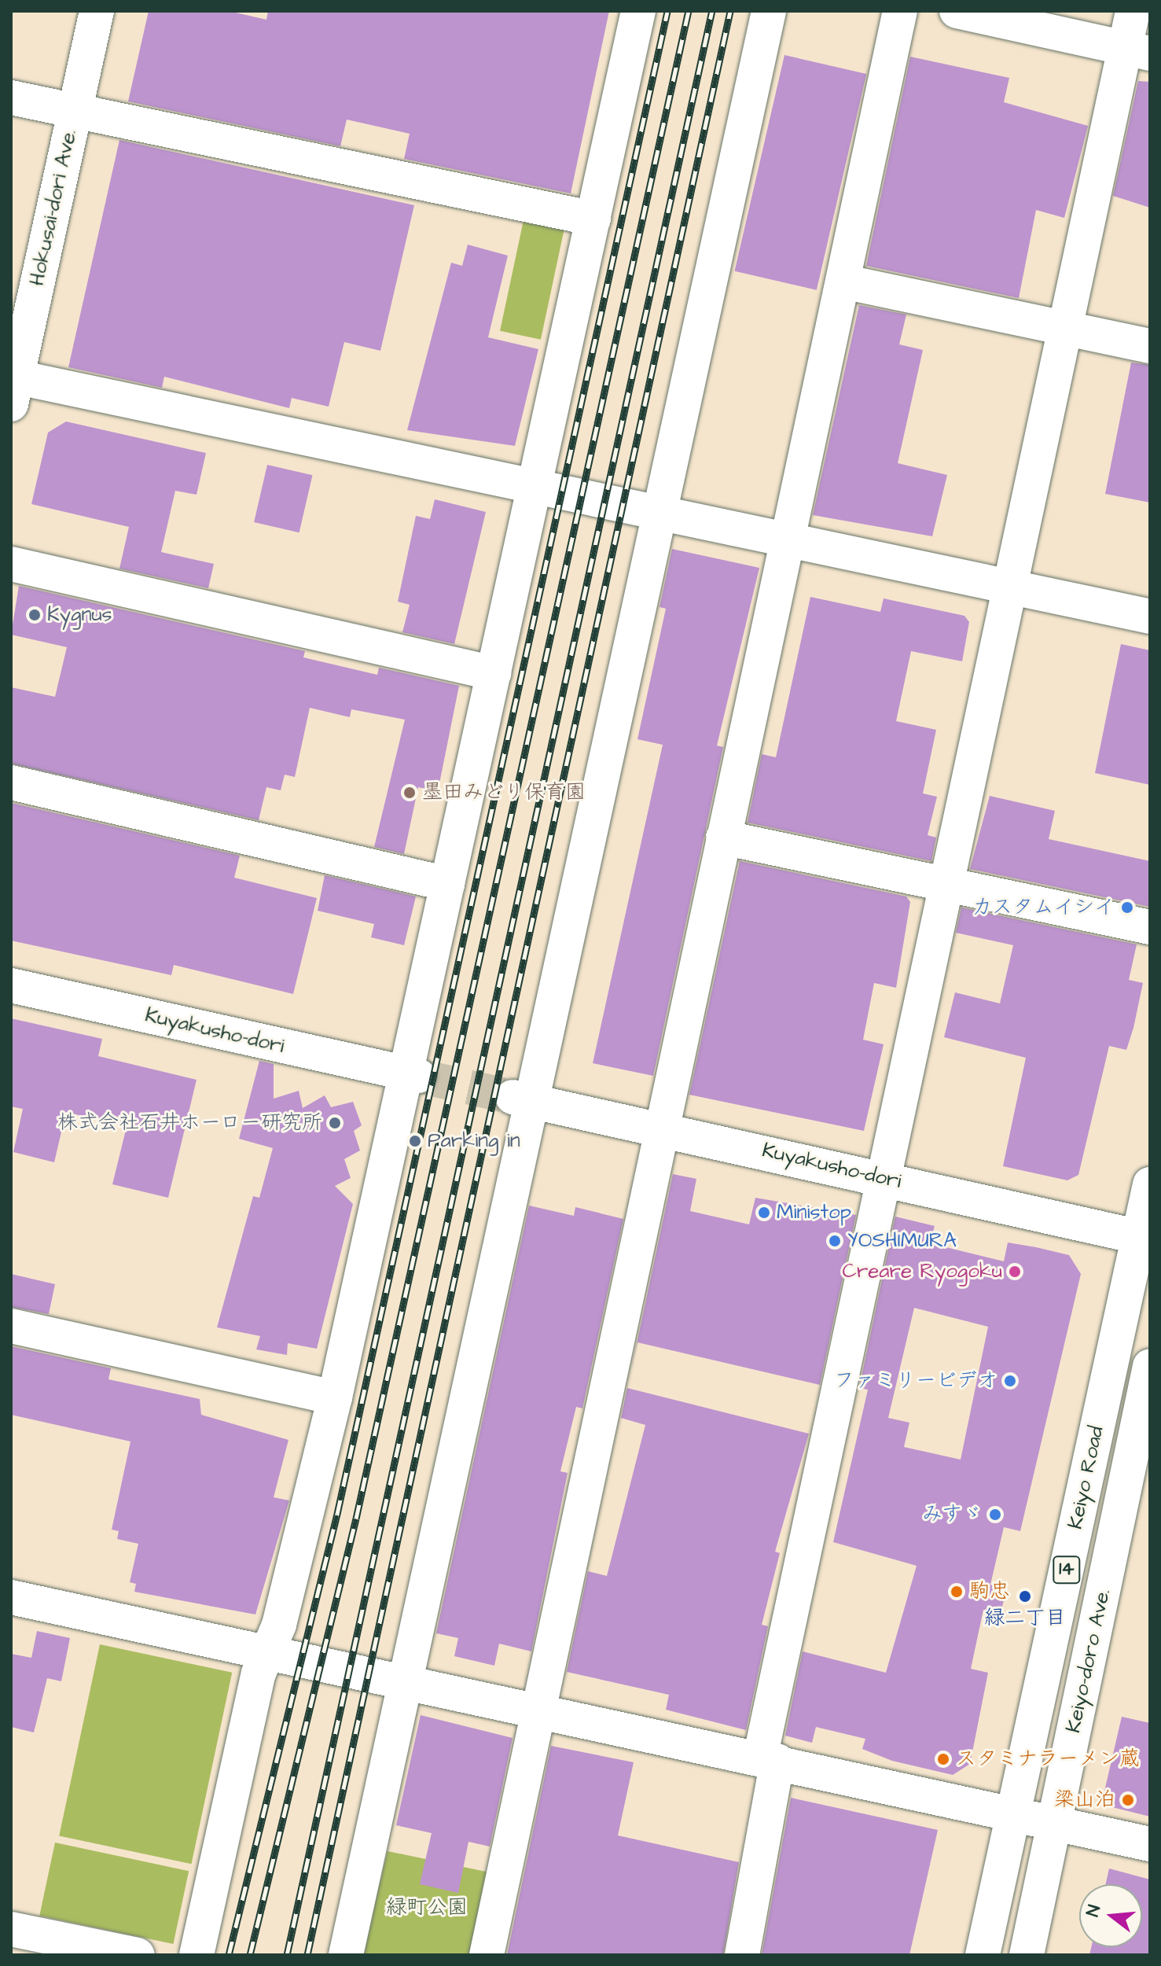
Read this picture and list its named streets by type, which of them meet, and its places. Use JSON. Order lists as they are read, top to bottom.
{
  "streets": {
    "main road": [
      "Hokusai-dori Ave.",
      "Kuyakusho-dori",
      "Keiyo Road",
      "14",
      "Keiyo-doro Ave."
    ]
  },
  "crossings": [
    ["Kuyakusho-dori", "Keiyo Road"]
  ],
  "parks": ["緑町公園"],
  "places": [
    "Kygnus",
    "墨田みどり保育園",
    "カスタムイシイ",
    "株式会社石井ホーロー研究所",
    "Parking in",
    "Ministop",
    "YOSHIMURA",
    "Creare Ryogoku",
    "ファミリービデオ",
    "みすゞ",
    "駒忠",
    "緑二丁目",
    "スタミナラーメン蔵",
    "梁山泊"
  ],
  "north": "left"
}
